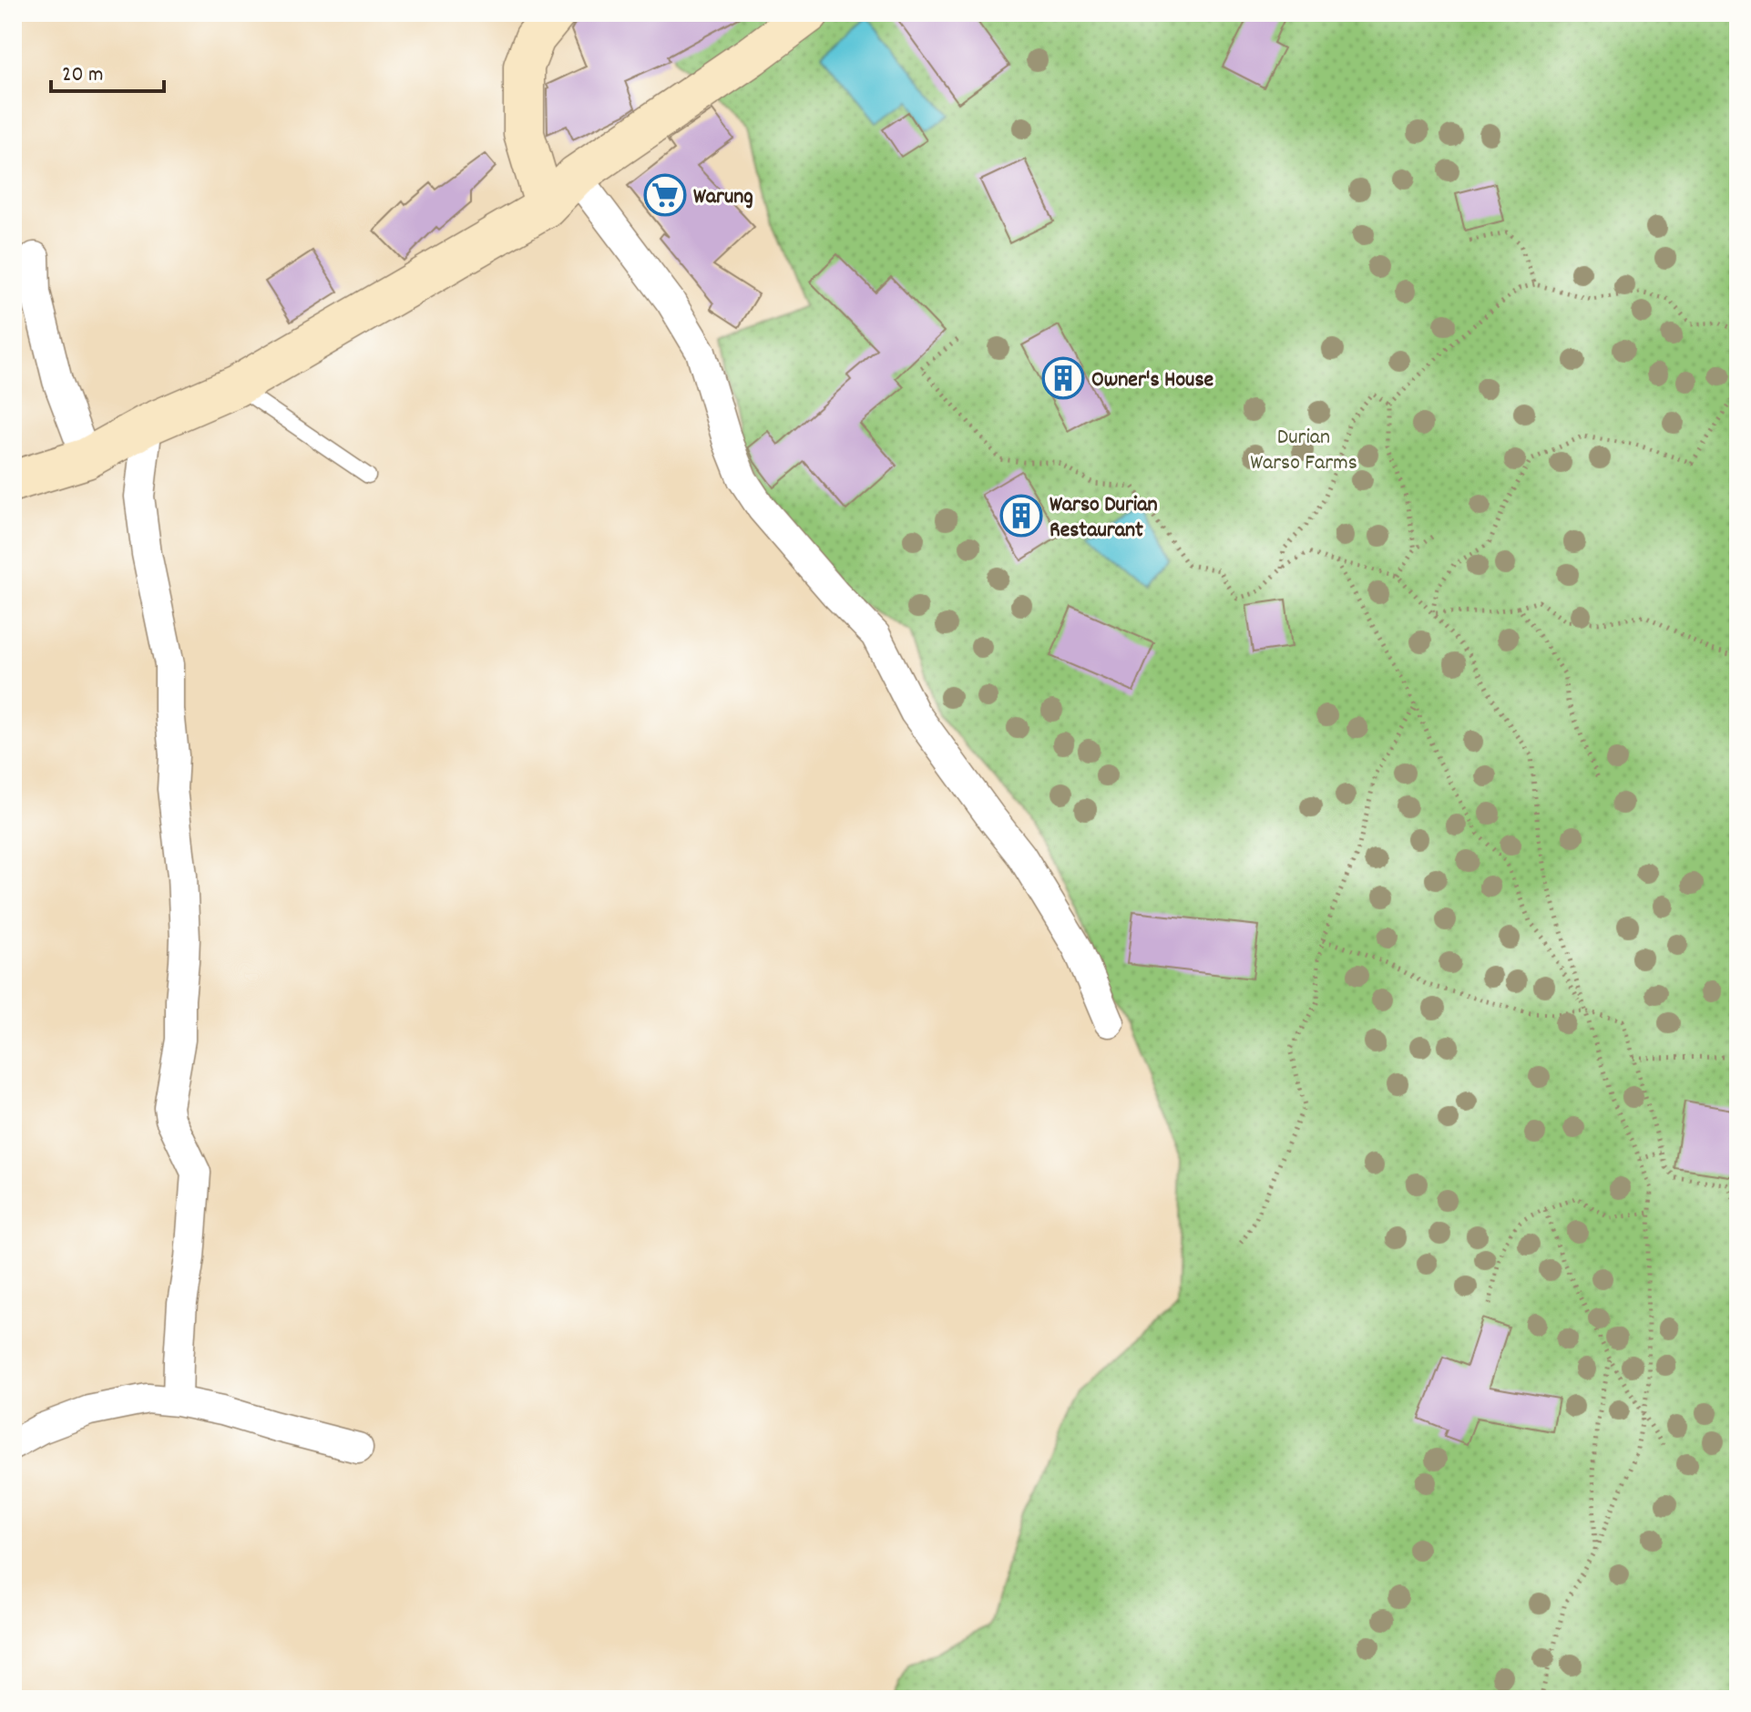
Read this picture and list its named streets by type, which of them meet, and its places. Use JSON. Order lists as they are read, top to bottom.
{
  "parks": ["Durian Warso Farms"],
  "places": {
    "supermarket": ["Warung"],
    "building": ["Owner's House", "Warso Durian Restaurant"]
  },
  "scale_bar": "20 m"
}
